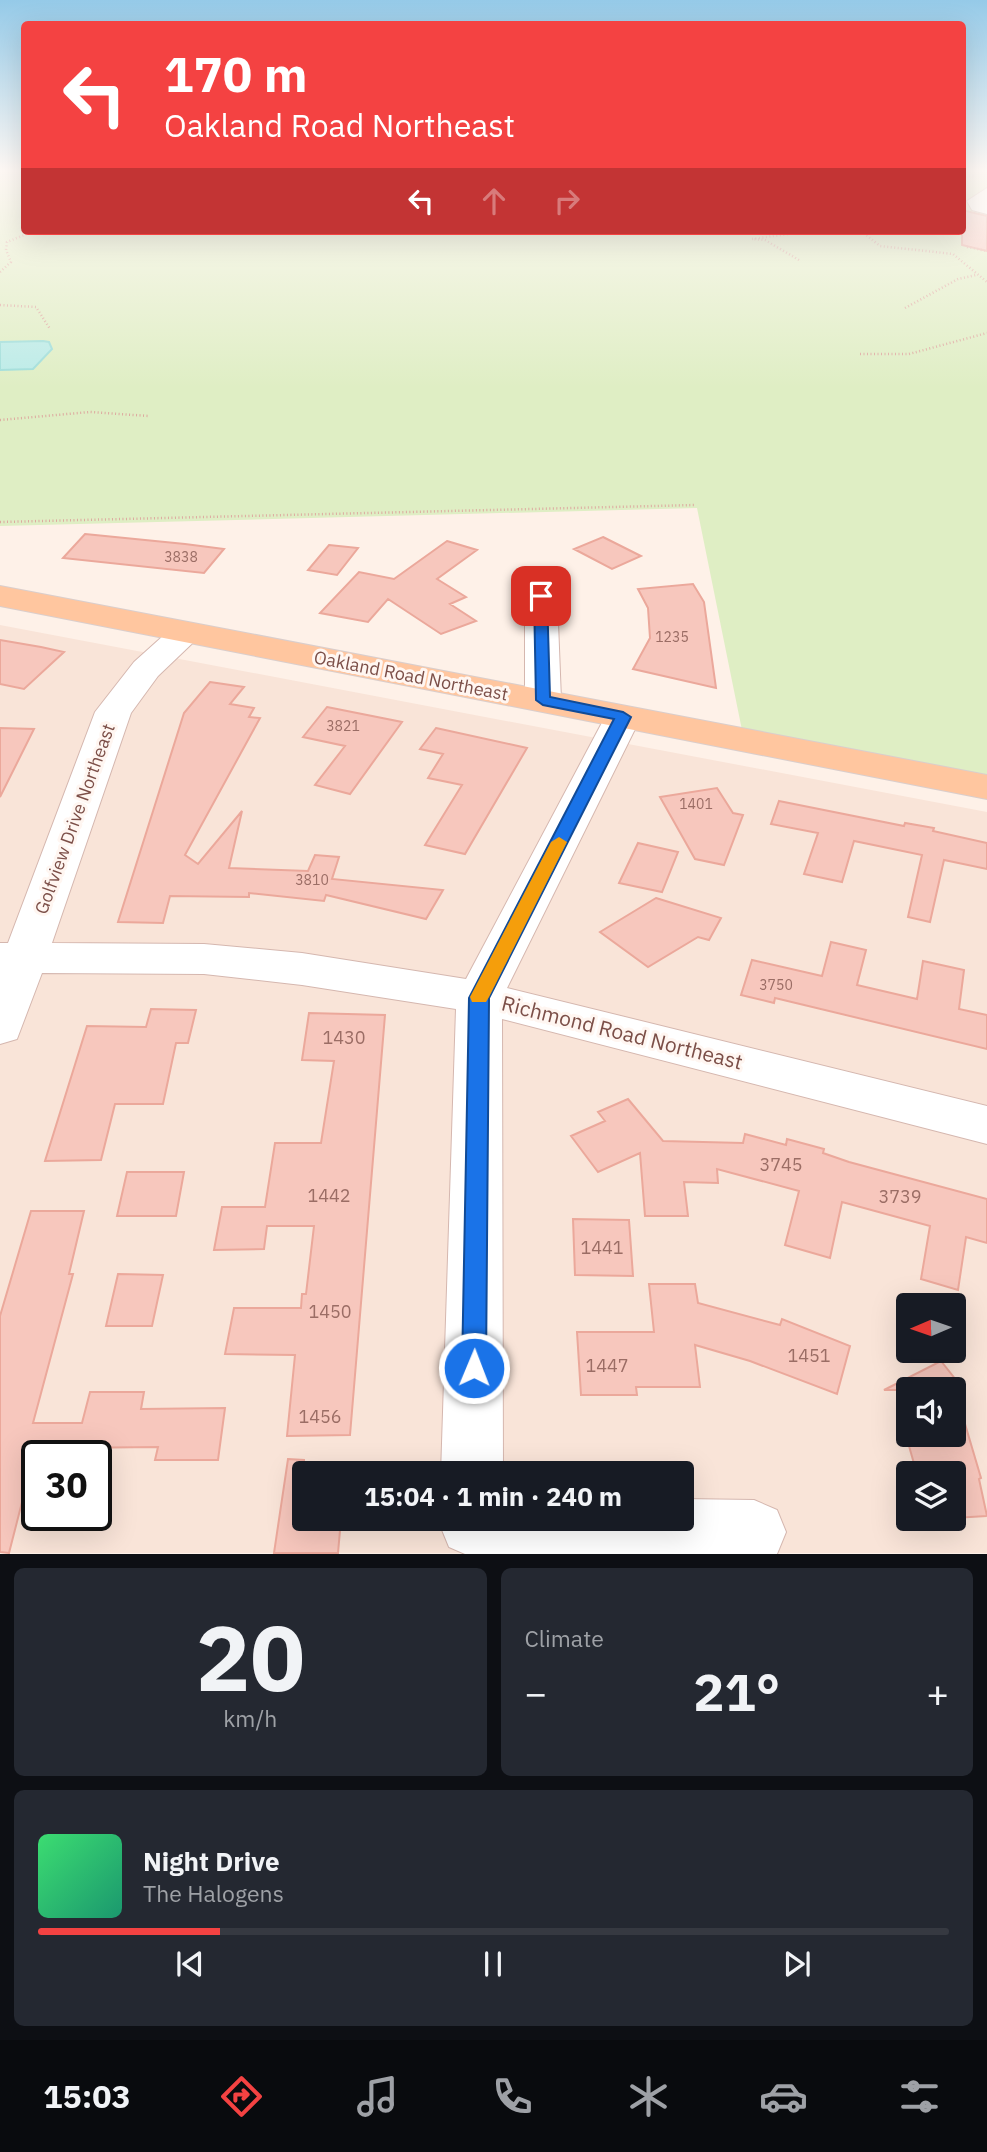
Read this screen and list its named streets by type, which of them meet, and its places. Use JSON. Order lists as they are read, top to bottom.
{
  "streets": {
    "main road": ["Oakland Road Northeast"],
    "street": ["Golfview Drive Northeast", "Richmond Road Northeast"]
  },
  "crossings": [
    ["Oakland Road Northeast", "Golfview Drive Northeast"],
    ["Golfview Drive Northeast", "Richmond Road Northeast"]
  ],
  "house_numbers": [
    "3838",
    "1235",
    "3821",
    "1401",
    "3810",
    "3750",
    "1430",
    "3745",
    "1442",
    "3739",
    "1441",
    "1450",
    "1451",
    "1447",
    "1456"
  ],
  "north": "left",
  "page": {
    "turn": ["170 m", "Oakland Road Northeast"],
    "limit": "30",
    "trip": "15:04 · 1 min · 240 m",
    "tile": [
      ["20", "km/h"],
      "Climate"
    ],
    "heat": ["−", "21°", "+"],
    "song": ["Night Drive", "The Halogens"],
    "tabs": "15:03"
  }
}
